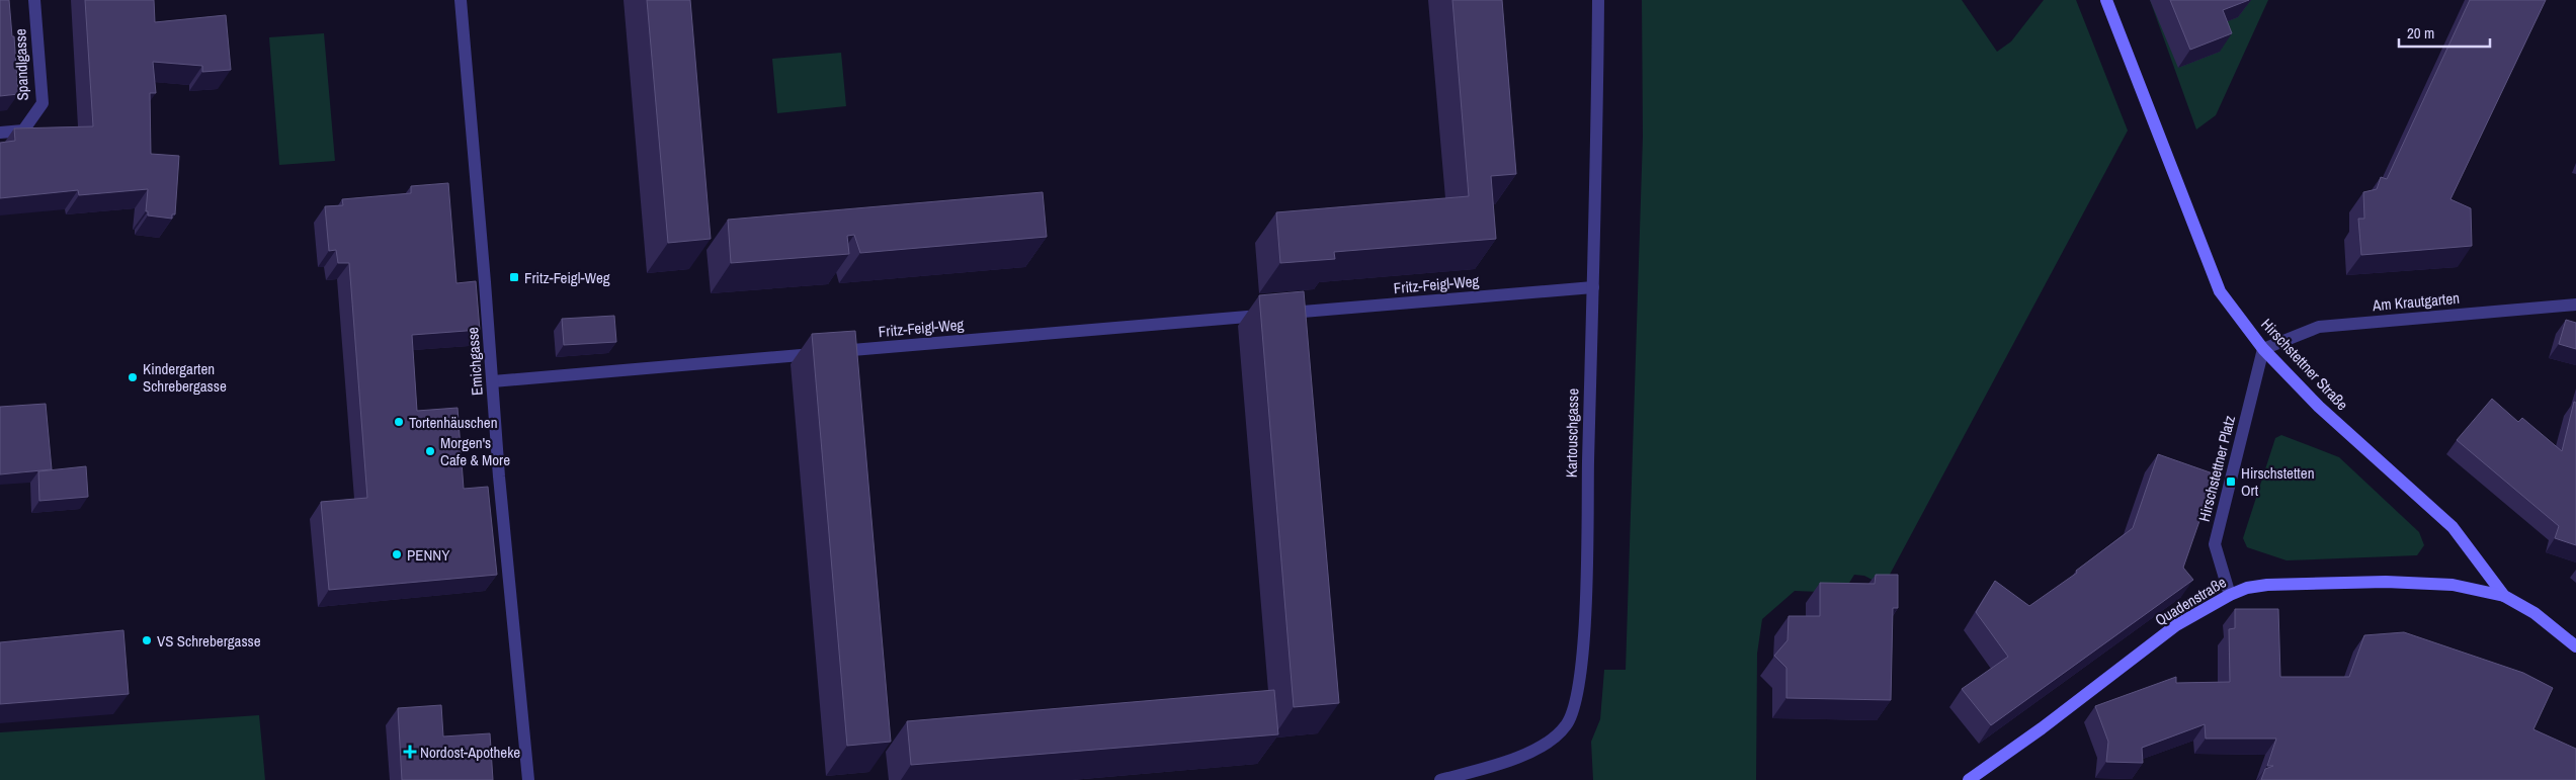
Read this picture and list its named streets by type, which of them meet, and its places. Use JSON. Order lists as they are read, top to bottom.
{
  "streets": {
    "main road": ["Hirschstettner Straße", "Quadenstraße"],
    "street": [
      "Spandlgasse",
      "Fritz-Feigl-Weg",
      "Am Krautgarten",
      "Emichgasse",
      "Kartouschgasse",
      "Hirschstettner Platz"
    ]
  },
  "crossings": [
    ["Fritz-Feigl-Weg", "Emichgasse"],
    ["Fritz-Feigl-Weg", "Kartouschgasse"],
    ["Am Krautgarten", "Hirschstettner Straße"],
    ["Am Krautgarten", "Hirschstettner Platz"],
    ["Hirschstettner Straße", "Hirschstettner Platz"],
    ["Hirschstettner Straße", "Quadenstraße"],
    ["Hirschstettner Platz", "Quadenstraße"]
  ],
  "places": {
    "transit": ["Fritz-Feigl-Weg", "Hirschstetten Ort"],
    "other": [
      "Kindergarten Schrebergasse",
      "Tortenhäuschen",
      "Morgen's Cafe & More",
      "PENNY",
      "VS Schrebergasse"
    ],
    "health": ["Nordost-Apotheke"]
  },
  "scale_bar": "20 m"
}
